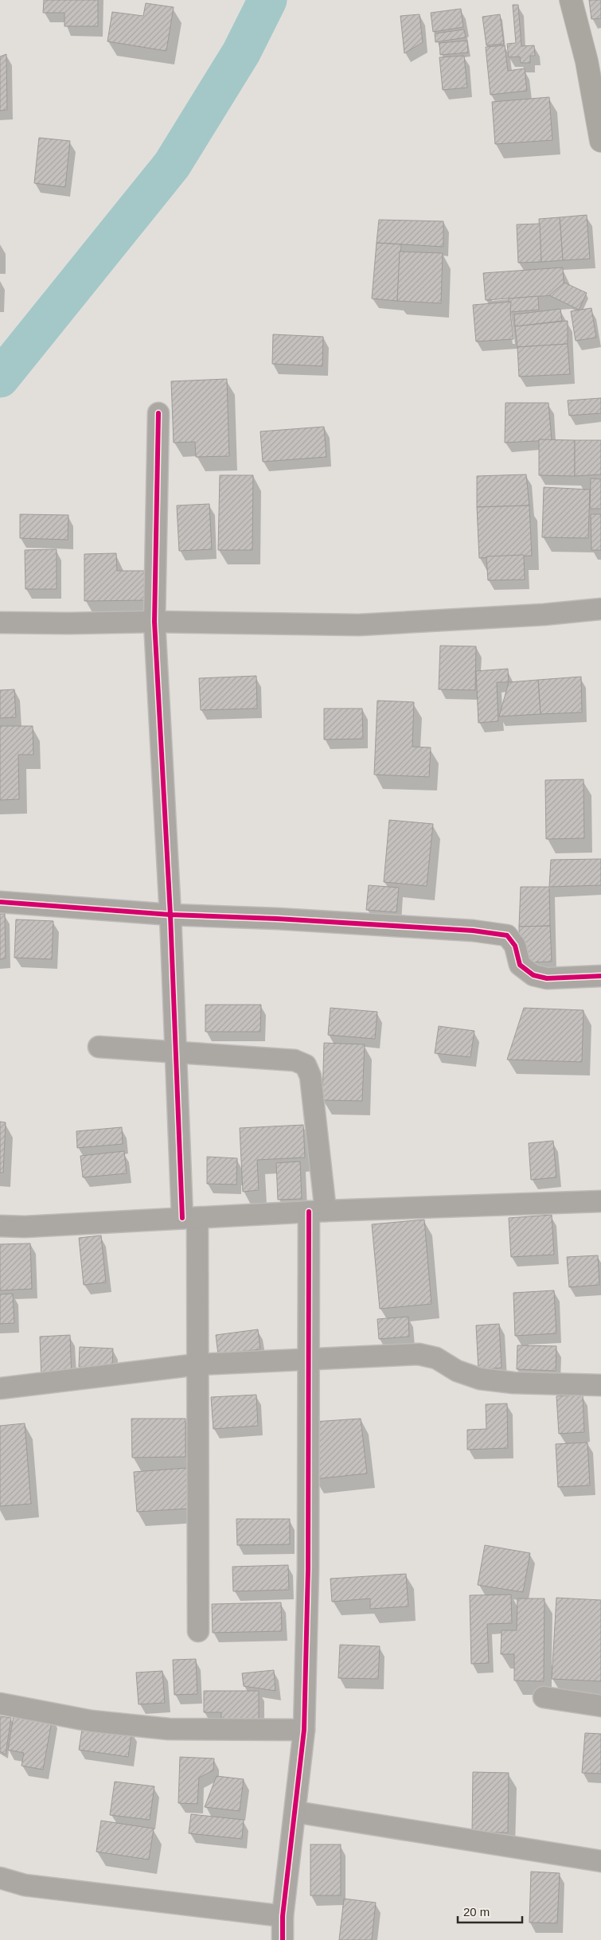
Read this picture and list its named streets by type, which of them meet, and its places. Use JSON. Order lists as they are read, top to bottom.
{
  "scale_bar": "20 m"
}
